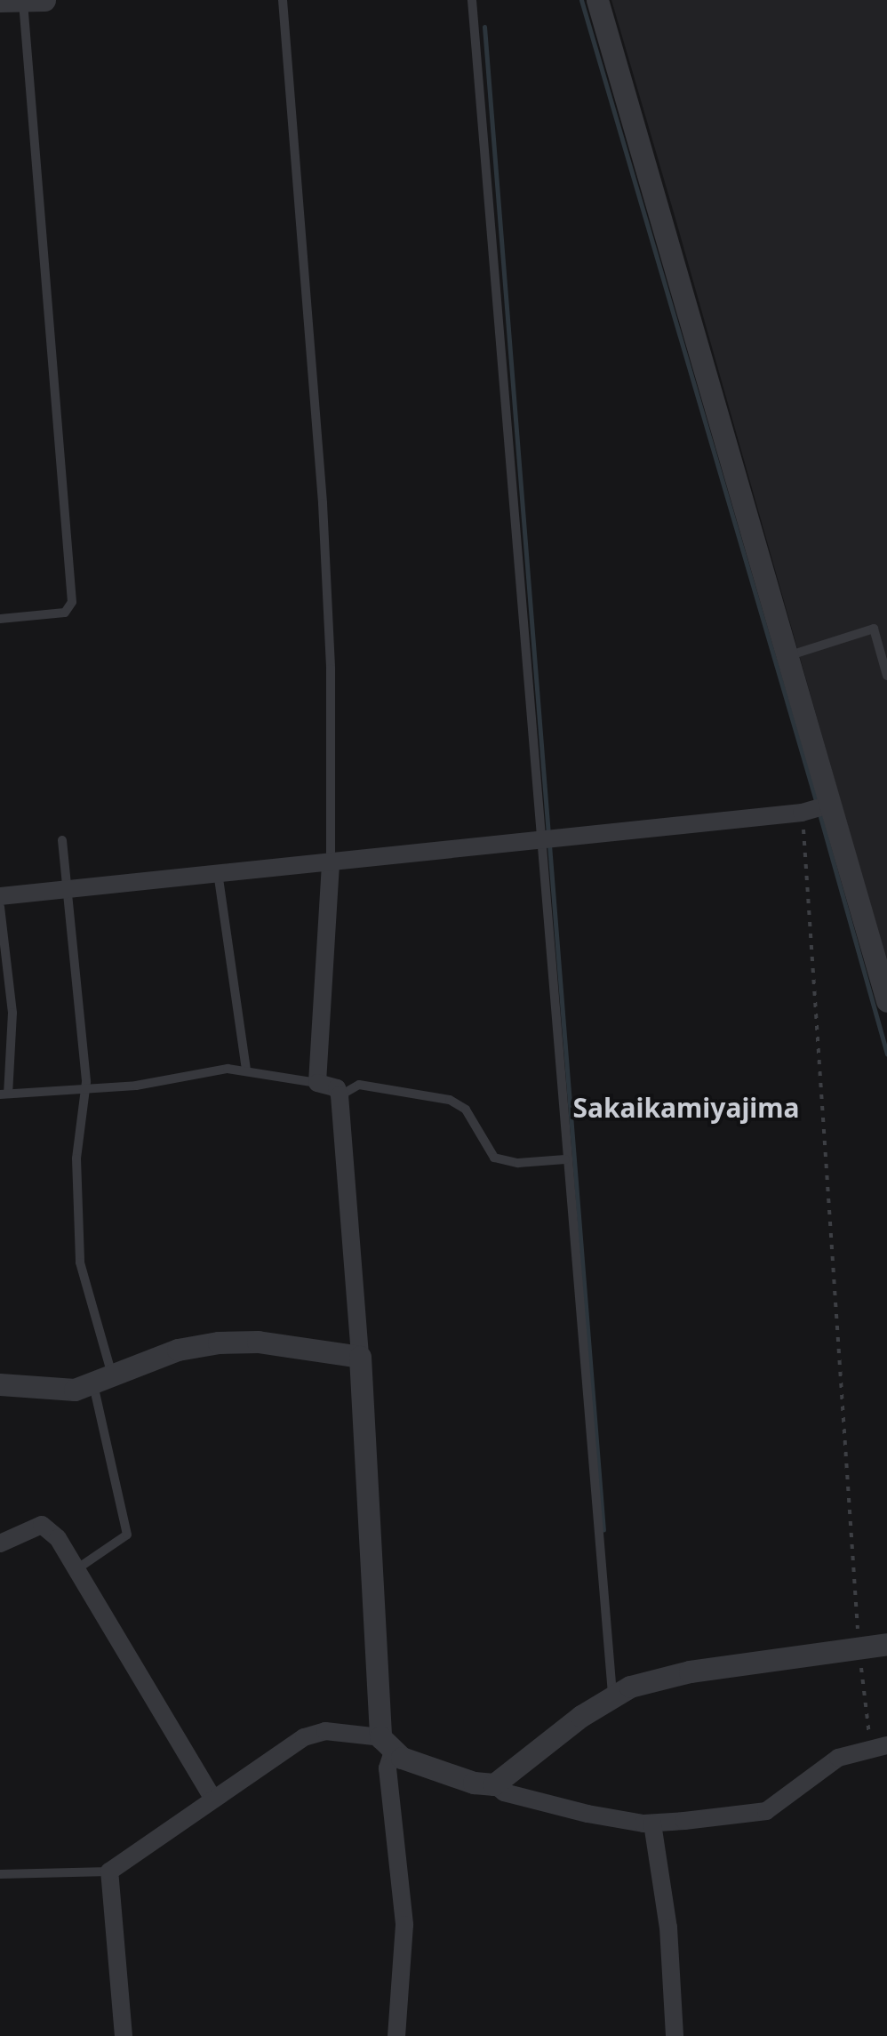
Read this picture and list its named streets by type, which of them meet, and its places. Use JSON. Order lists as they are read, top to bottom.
{
  "districts": ["Sakaikamiyajima"]
}
